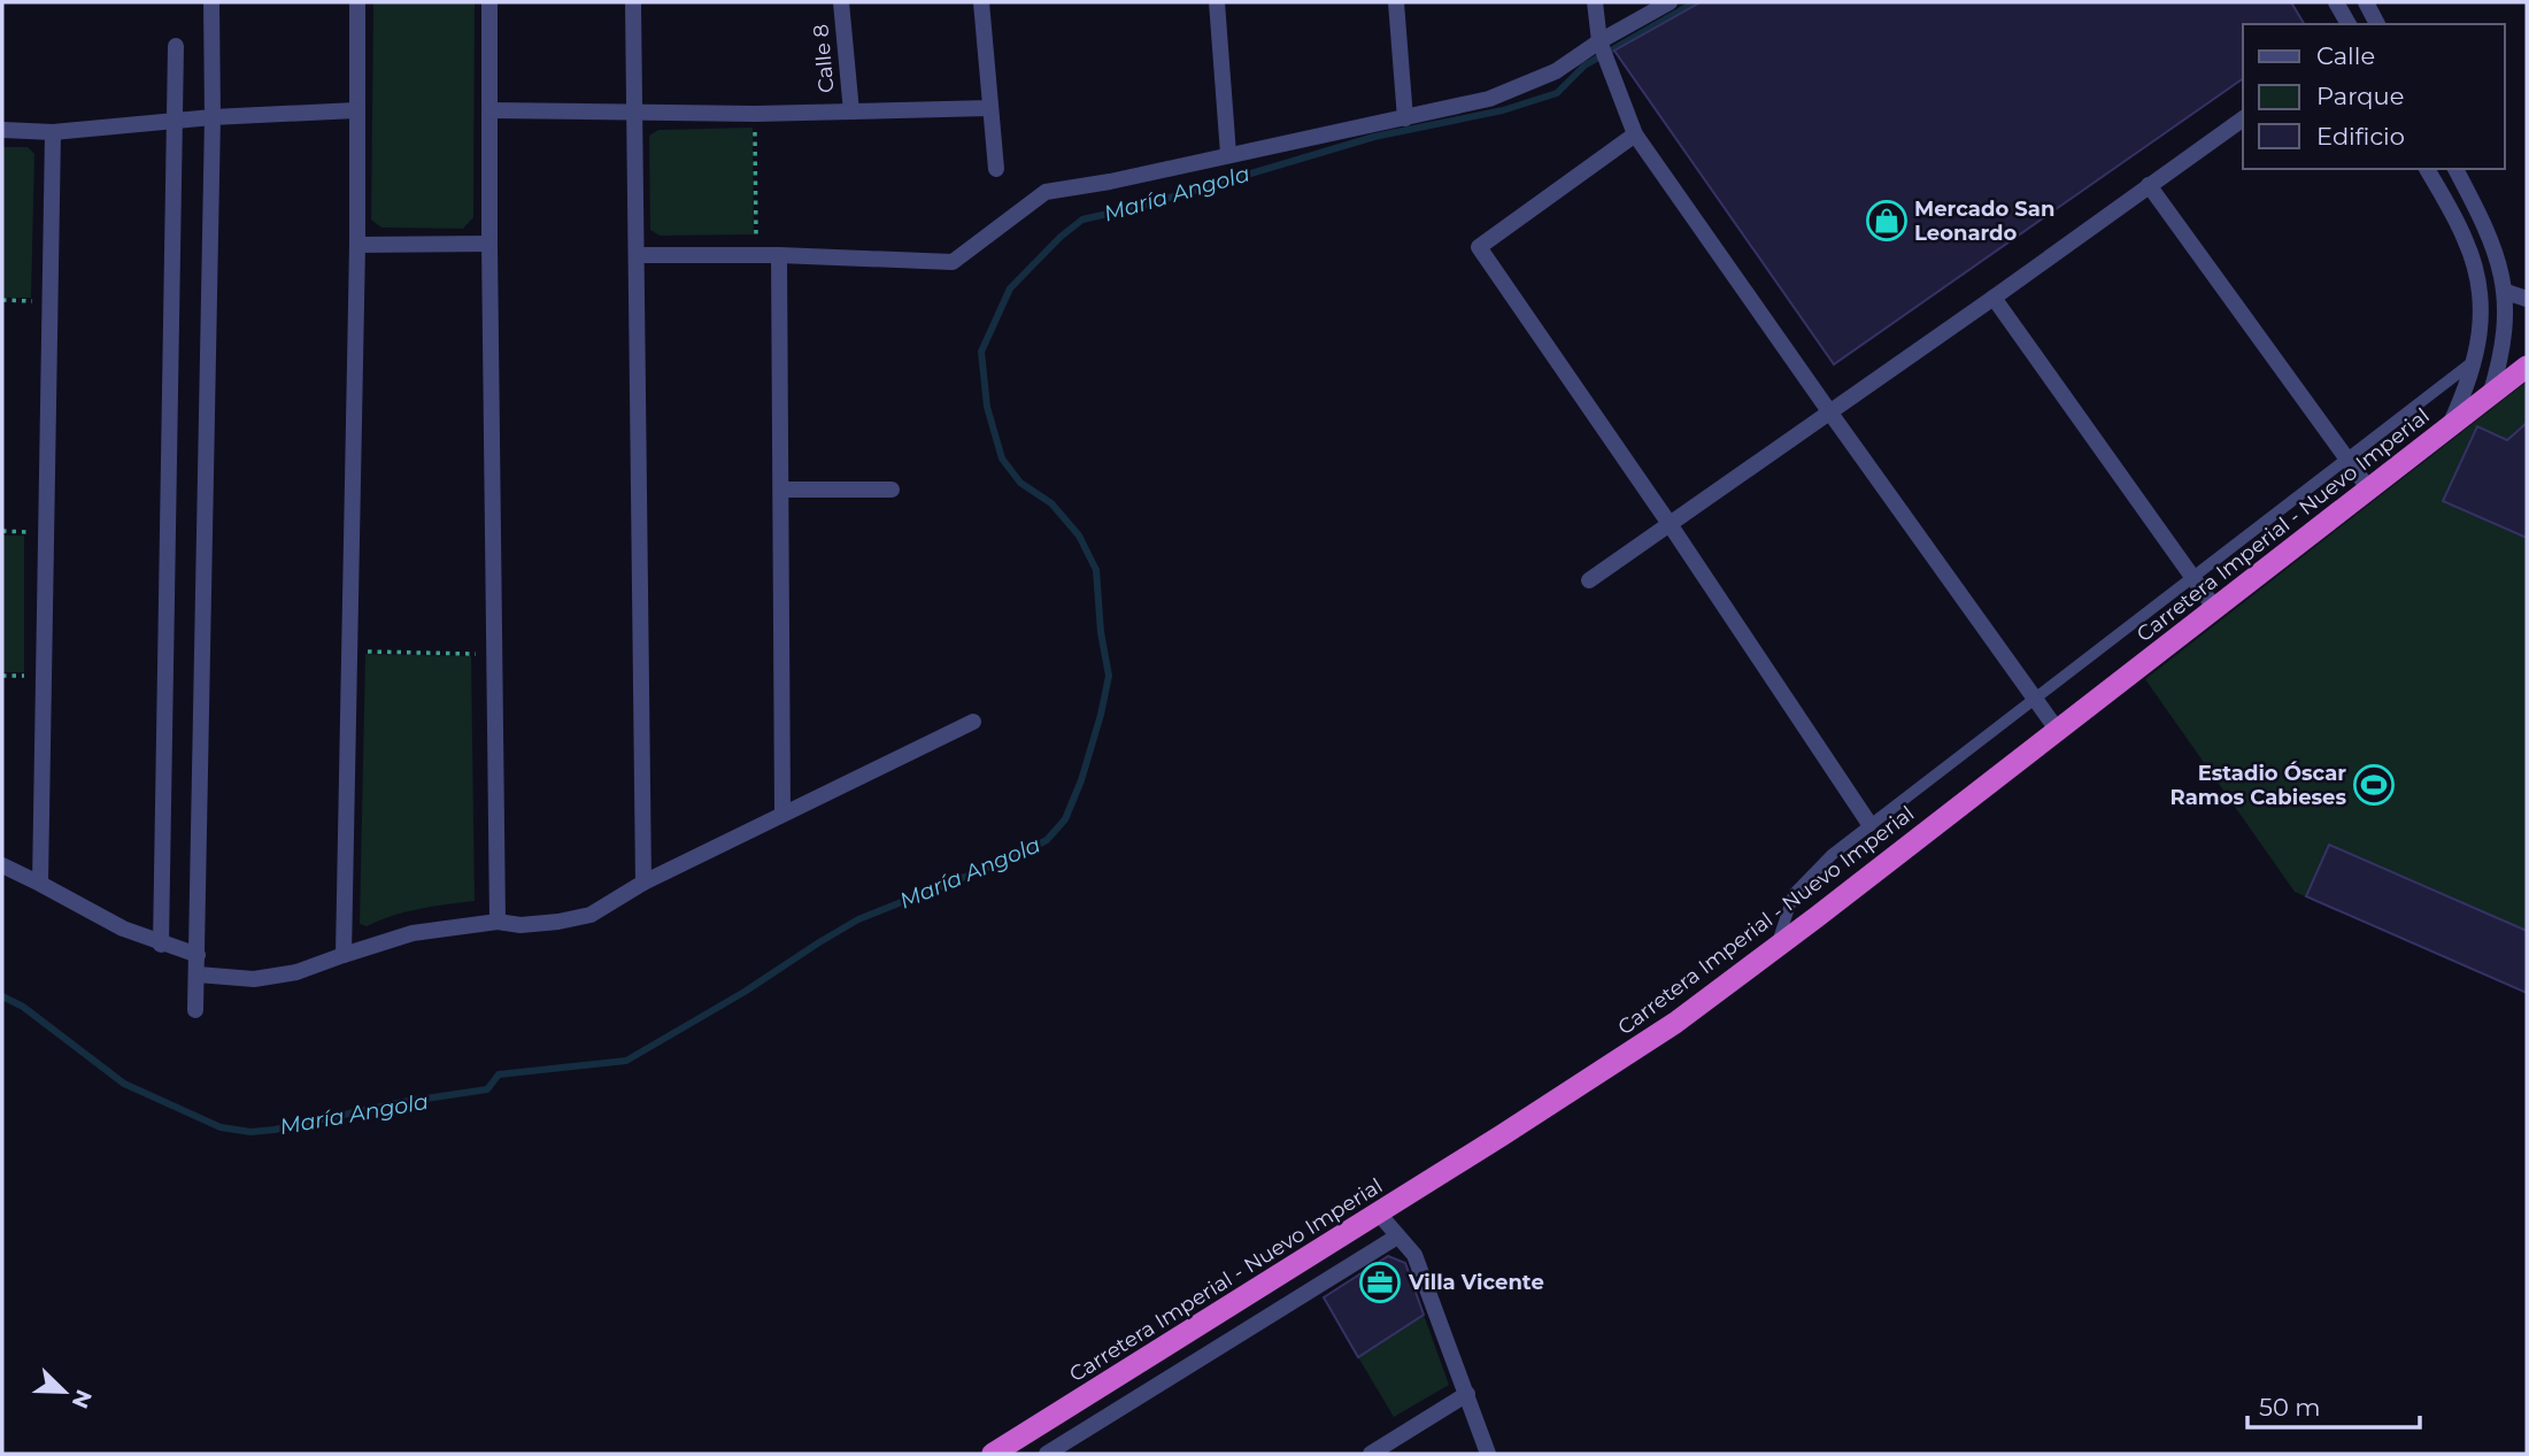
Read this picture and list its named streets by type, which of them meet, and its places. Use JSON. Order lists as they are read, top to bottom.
{
  "streets": {
    "highway": ["Carretera Imperial - Nuevo Imperial"],
    "street": ["Calle 8"]
  },
  "water": ["María Angola"],
  "places": {
    "shop": ["Mercado San Leonardo"],
    "sports": ["Estadio Óscar Ramos Cabieses"],
    "office": ["Villa Vicente"]
  },
  "legend": ["Calle", "Parque", "Edificio"],
  "scale_bar": "50 m",
  "north": "bottom right"
}
